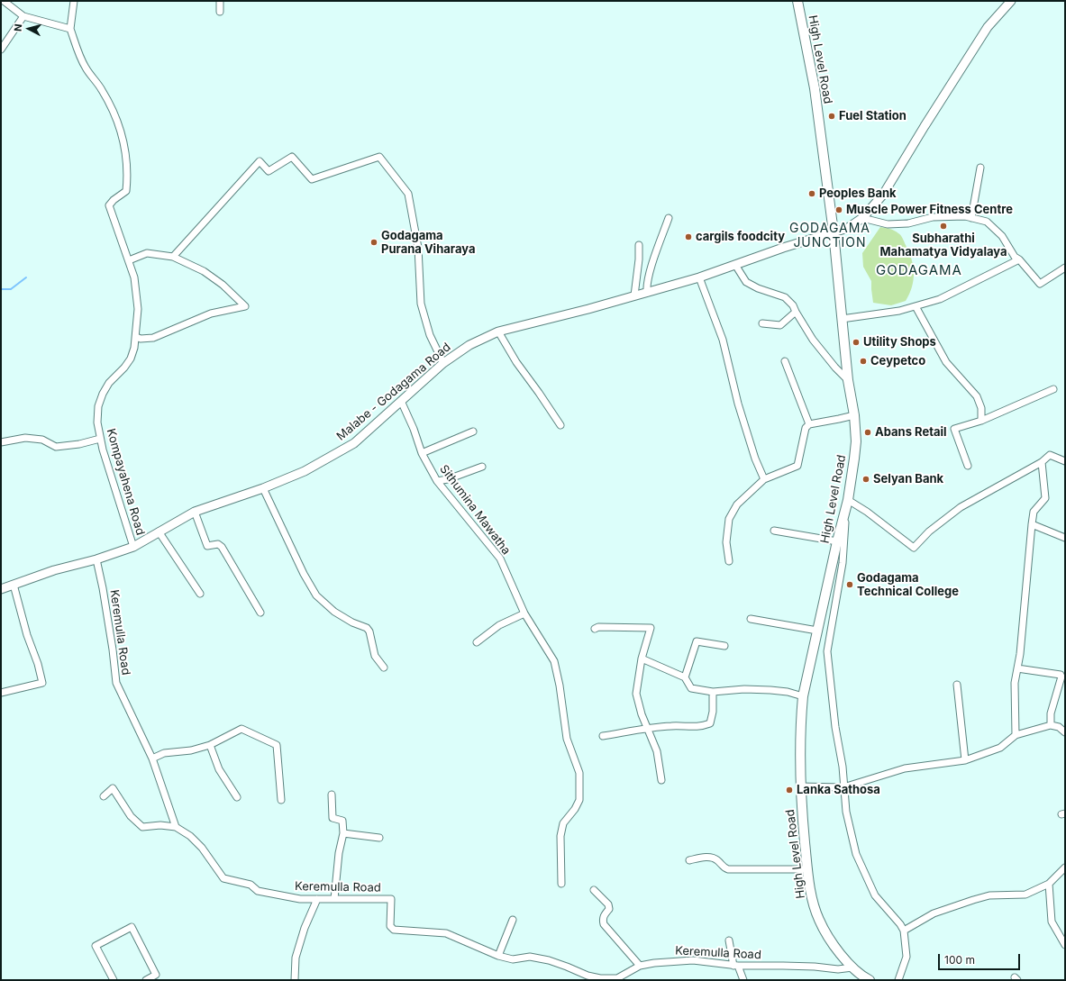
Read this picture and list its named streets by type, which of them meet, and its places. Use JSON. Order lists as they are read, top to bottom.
{
  "streets": {
    "highway": ["High Level Road"],
    "main road": ["Malabe - Godagama Road"],
    "street": ["Kompayahena Road", "Sithumina Mawatha", "Keremulla Road"]
  },
  "crossings": [
    ["High Level Road", "Malabe - Godagama Road"],
    ["High Level Road", "Keremulla Road"],
    ["Malabe - Godagama Road", "Kompayahena Road"],
    ["Malabe - Godagama Road", "Sithumina Mawatha"],
    ["Malabe - Godagama Road", "Keremulla Road"]
  ],
  "districts": ["GODAGAMA JUNCTION", "GODAGAMA"],
  "places": [
    "Fuel Station",
    "Peoples Bank",
    "Muscle Power Fitness Centre",
    "Subharathi Mahamatya Vidyalaya",
    "cargils foodcity",
    "Godagama Purana Viharaya",
    "Utility Shops",
    "Ceypetco",
    "Abans Retail",
    "Selyan Bank",
    "Godagama Technical College",
    "Lanka Sathosa"
  ],
  "scale_bar": "100 m",
  "north": "left"
}
